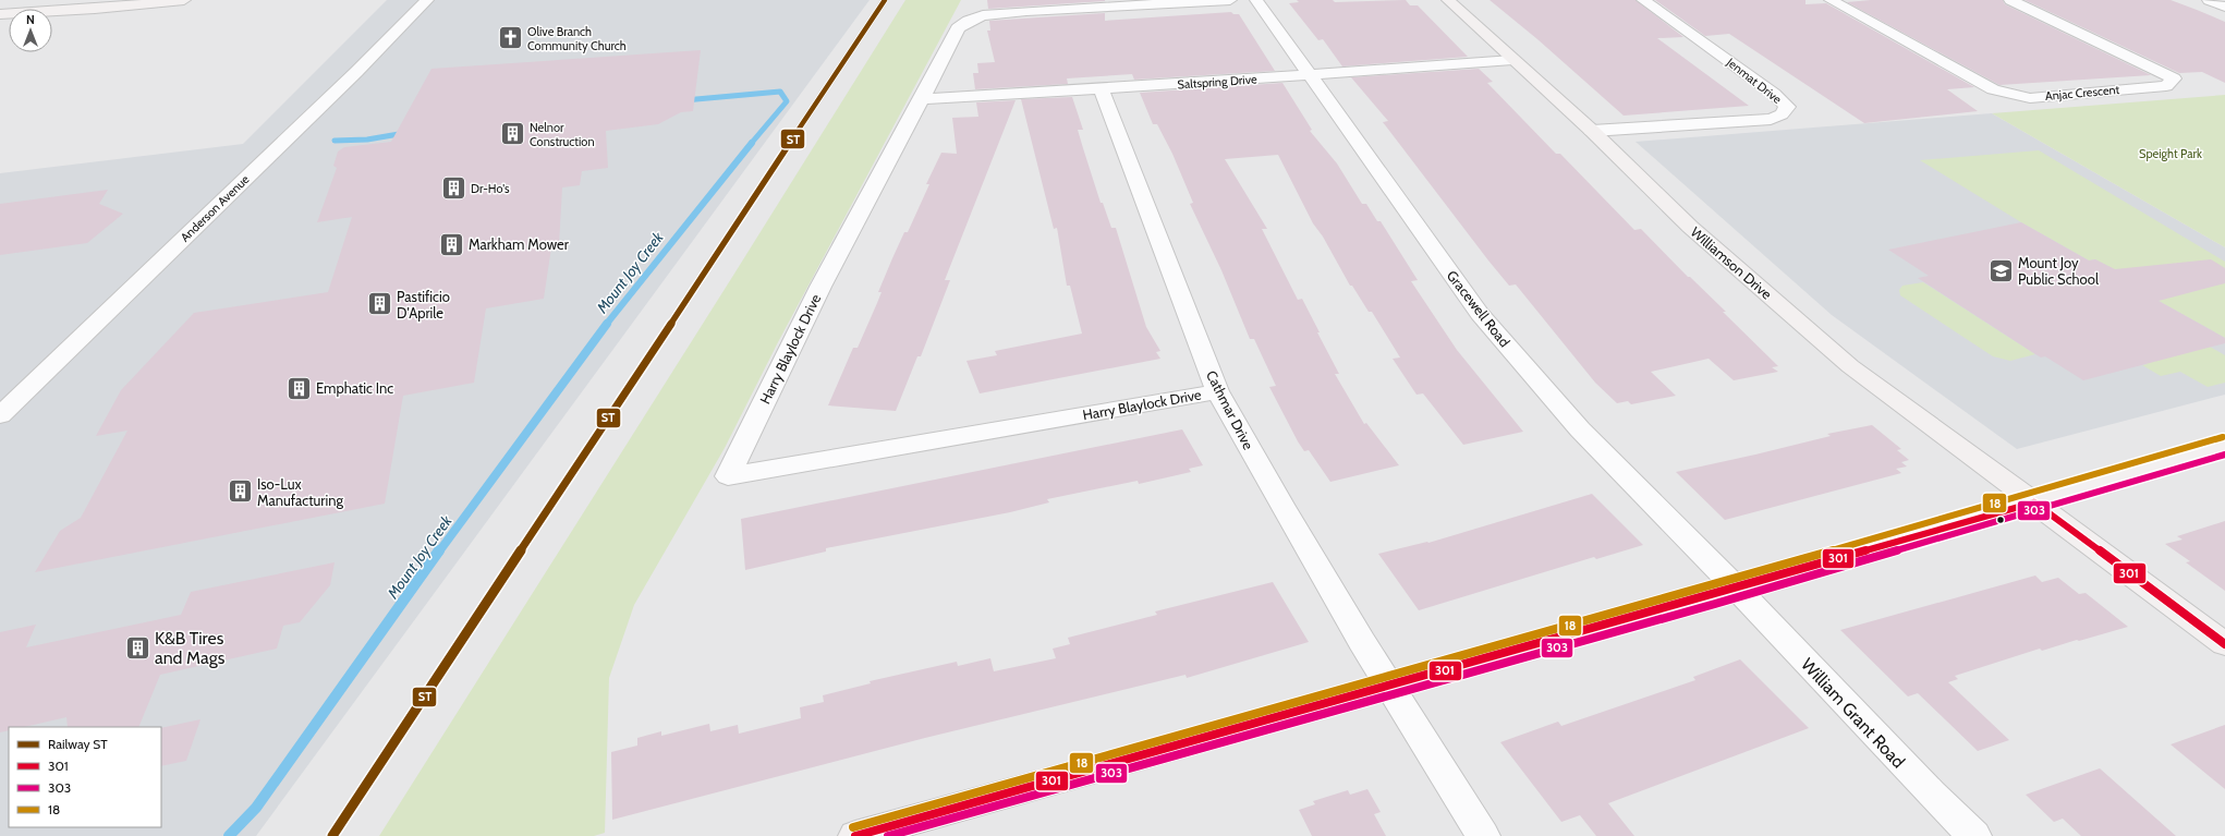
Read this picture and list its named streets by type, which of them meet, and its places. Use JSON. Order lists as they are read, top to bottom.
{
  "streets": {
    "street": [
      "Jenmat Drive",
      "Saltspring Drive",
      "Anjac Crescent",
      "Anderson Avenue",
      "Williamson Drive",
      "Gracewell Road",
      "Harry Blaylock Drive",
      "Cathmar Drive",
      "William Grant Road"
    ]
  },
  "crossings": [
    ["Jenmat Drive", "Williamson Drive"],
    ["Saltspring Drive", "Williamson Drive"],
    ["Saltspring Drive", "Gracewell Road"],
    ["Saltspring Drive", "Harry Blaylock Drive"],
    ["Saltspring Drive", "Cathmar Drive"],
    ["Gracewell Road", "William Grant Road"],
    ["Harry Blaylock Drive", "Cathmar Drive"]
  ],
  "water": ["Mount Joy Creek"],
  "parks": ["Speight Park"],
  "places": {
    "church": ["Olive Branch Community Church"],
    "building": [
      "Nelnor Construction",
      "Dr-Ho's",
      "Markham Mower",
      "Pastificio D'Aprile",
      "Emphatic Inc",
      "Iso-Lux Manufacturing",
      "K&B Tires and Mags"
    ],
    "school or university": ["Mount Joy Public School"]
  },
  "lines": [
    "rail line ST",
    "transit line 18",
    "transit line 303",
    "transit line 301"
  ],
  "legend": [
    "Railway ST",
    "301",
    "303",
    "18"
  ],
  "north": "top"
}
